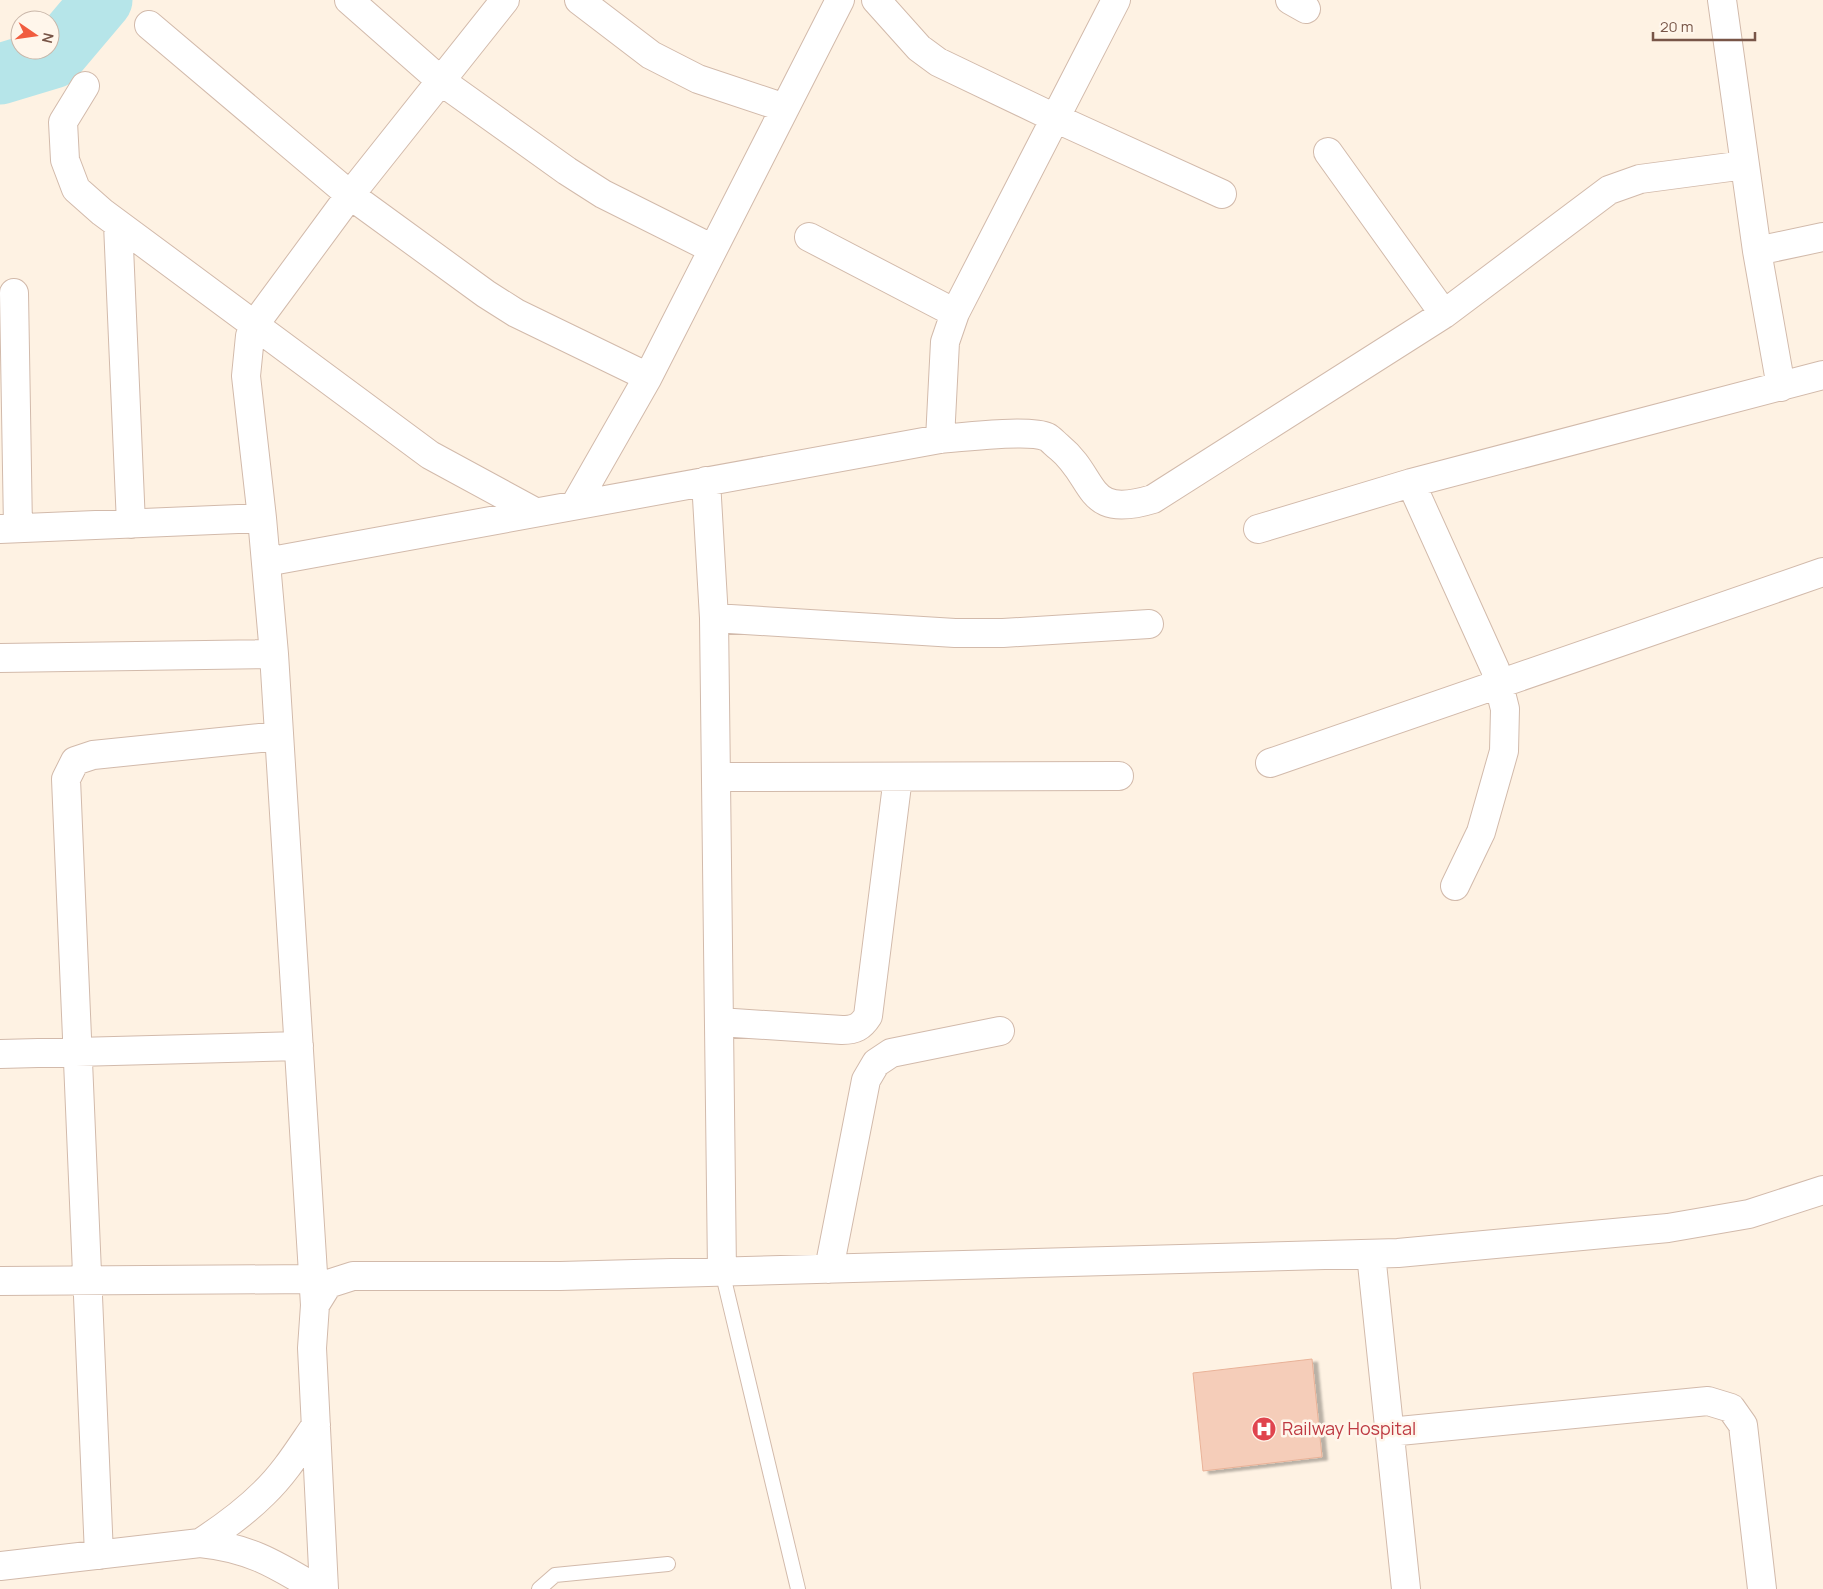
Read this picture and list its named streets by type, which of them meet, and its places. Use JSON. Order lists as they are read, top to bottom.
{
  "places": {
    "hospital": ["Railway Hospital"]
  },
  "scale_bar": "20 m",
  "north": "right"
}
